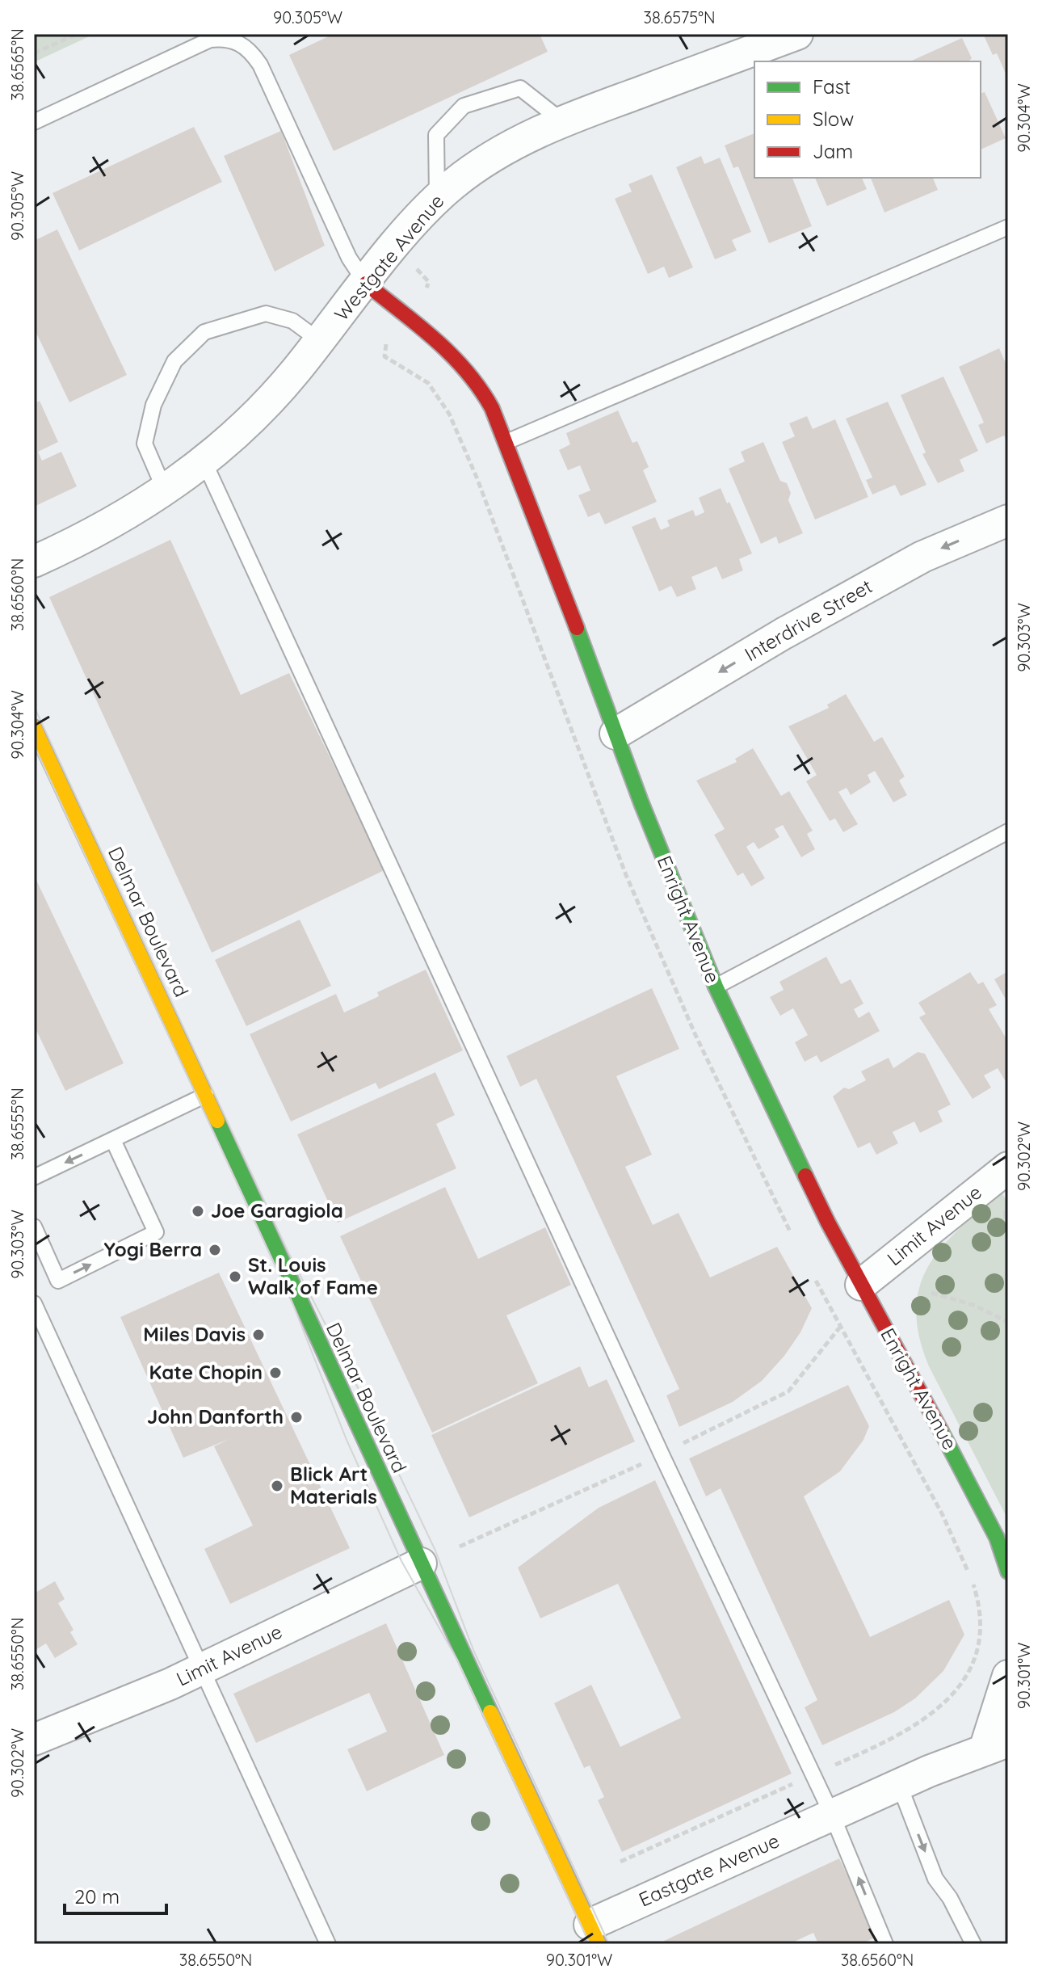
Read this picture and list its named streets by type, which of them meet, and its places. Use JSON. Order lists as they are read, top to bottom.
{
  "streets": {
    "street": [
      "Westgate Avenue",
      "Interdrive Street",
      "Enright Avenue",
      "Delmar Boulevard",
      "Limit Avenue",
      "Eastgate Avenue"
    ]
  },
  "crossings": [
    ["Westgate Avenue", "Enright Avenue"],
    ["Interdrive Street", "Enright Avenue"],
    ["Enright Avenue", "Limit Avenue"],
    ["Delmar Boulevard", "Limit Avenue"],
    ["Delmar Boulevard", "Eastgate Avenue"]
  ],
  "one_way": ["Interdrive Street"],
  "places": [
    "Joe Garagiola",
    "Yogi Berra",
    "St. Louis Walk of Fame",
    "Miles Davis",
    "Kate Chopin",
    "John Danforth",
    "Blick Art Materials"
  ],
  "legend": ["Fast", "Slow", "Jam"],
  "scale_bar": "20 m",
  "coordinates": [
    "90.305°W",
    "38.6575°N",
    "38.6565°N",
    "90.304°W",
    "38.6560°N",
    "90.303°W",
    "38.6555°N",
    "90.302°W",
    "38.6550°N",
    "90.301°W"
  ]
}
